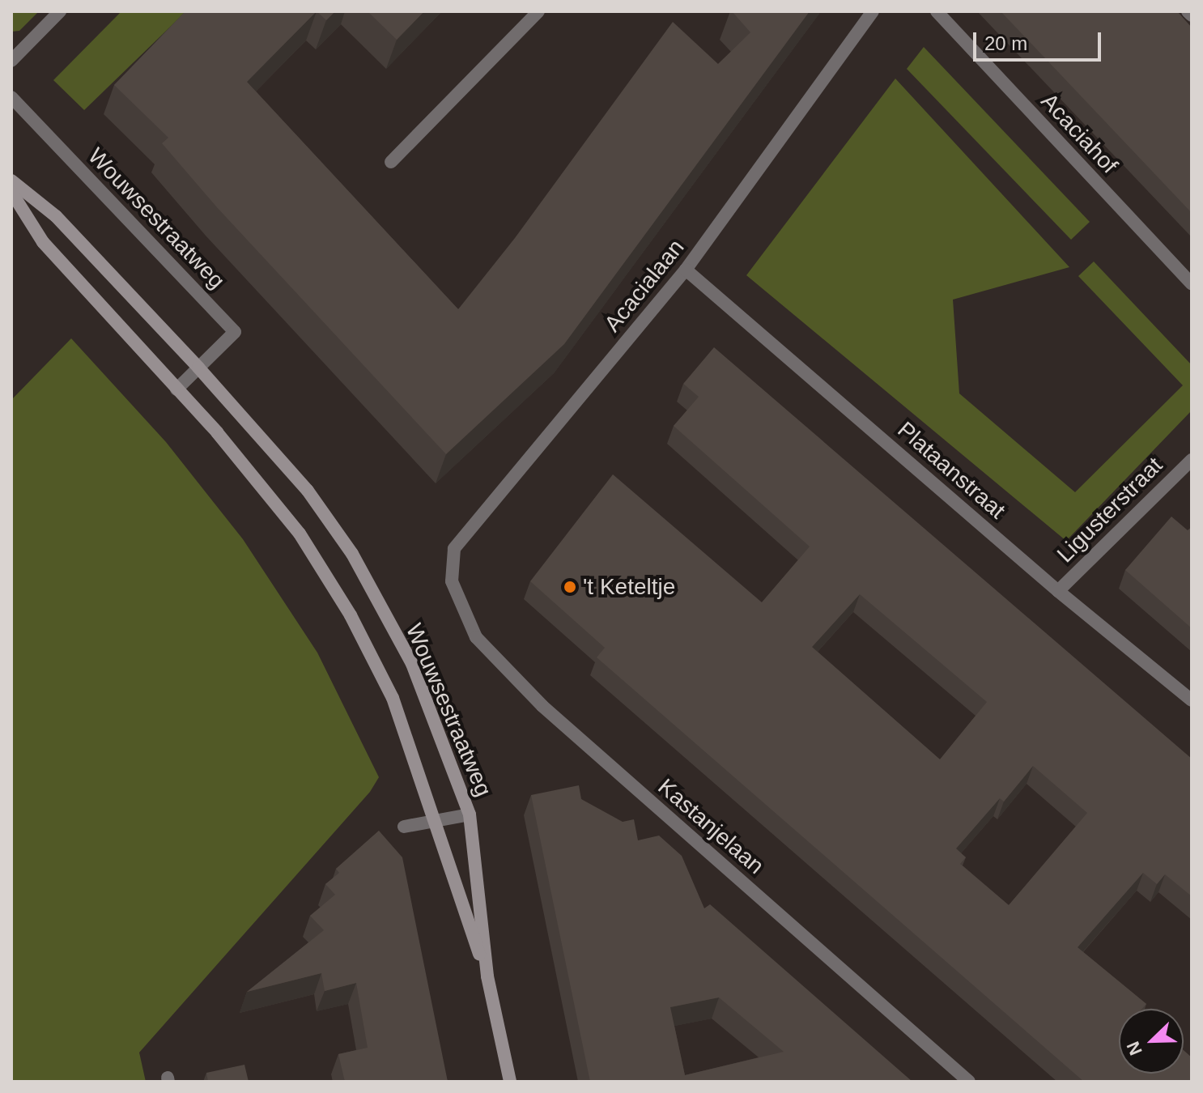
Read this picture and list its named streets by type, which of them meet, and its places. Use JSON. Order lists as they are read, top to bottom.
{
  "streets": {
    "main road": ["Wouwsestraatweg"],
    "street": [
      "Acaciahof",
      "Acacialaan",
      "Plataanstraat",
      "Ligusterstraat",
      "Kastanjelaan"
    ]
  },
  "crossings": [
    ["Acacialaan", "Plataanstraat"],
    ["Acacialaan", "Kastanjelaan"],
    ["Plataanstraat", "Ligusterstraat"]
  ],
  "places": ["'t Keteltje"],
  "scale_bar": "20 m",
  "north": "bottom left"
}
